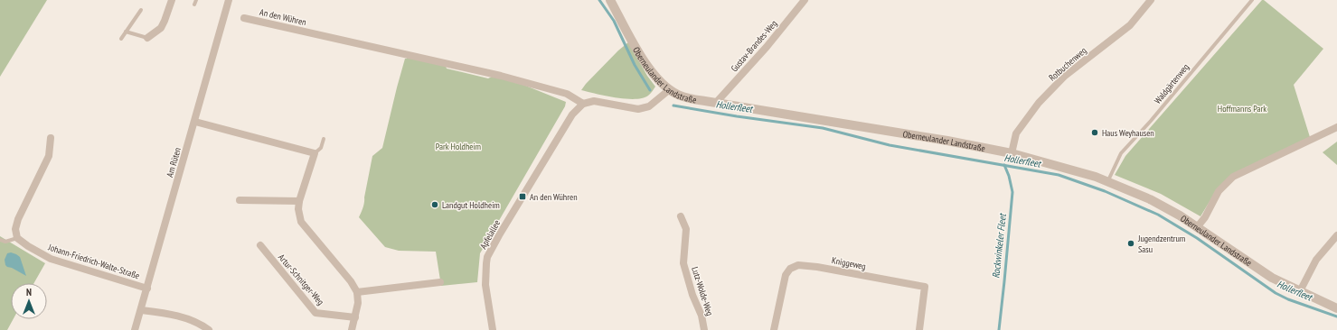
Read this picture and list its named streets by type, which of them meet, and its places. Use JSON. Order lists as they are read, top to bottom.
{
  "streets": {
    "street": [
      "An den Wühren",
      "Gustav-Brandes-Weg",
      "Rotbuchenweg",
      "Oberneulander Landstraße",
      "Am Rüten",
      "Apfelallee",
      "Johann-Friedrich-Walte-Straße",
      "Kniggeweg",
      "Artur-Schnitger-Weg",
      "Lutz-Wolde-Weg"
    ],
    "lane": ["Waldgärtenweg"]
  },
  "crossings": [
    ["An den Wühren", "Apfelallee"],
    ["Gustav-Brandes-Weg", "Oberneulander Landstraße"],
    ["Rotbuchenweg", "Oberneulander Landstraße"],
    ["Oberneulander Landstraße", "Waldgärtenweg"],
    ["Am Rüten", "Johann-Friedrich-Walte-Straße"]
  ],
  "water": ["Hollerfleet", "Rockwinkeler Fleet"],
  "parks": ["Hoffmanns Park", "Park Holdheim"],
  "places": {
    "other": ["Haus Weyhausen", "Landgut Holdheim", "Jugendzentrum Sasu"],
    "transit": ["An den Wühren"]
  },
  "north": "top"
}
